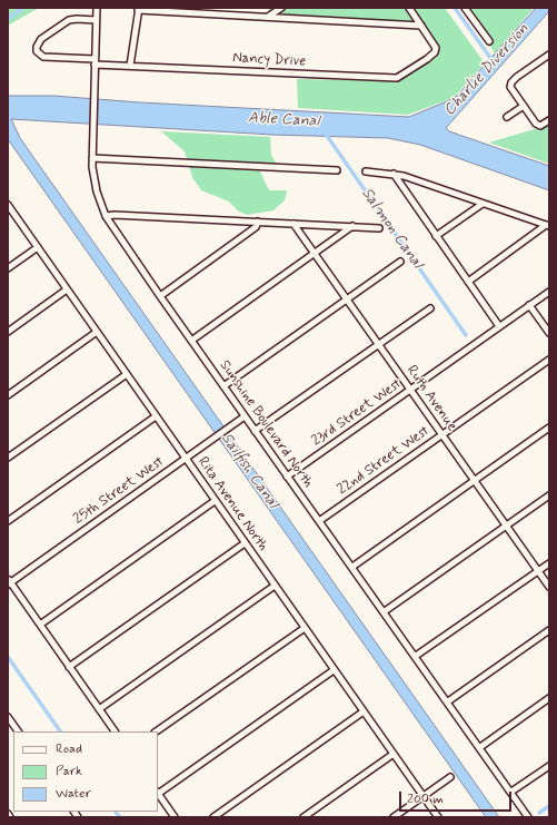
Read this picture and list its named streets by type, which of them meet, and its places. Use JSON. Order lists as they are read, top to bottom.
{
  "streets": {
    "street": [
      "Nancy Drive",
      "Ruth Avenue",
      "23rd Street West",
      "Sunshine Boulevard North",
      "22nd Street West",
      "25th Street West",
      "Rita Avenue North"
    ]
  },
  "crossings": [
    ["Nancy Drive", "Sunshine Boulevard North"],
    ["Ruth Avenue", "23rd Street West"],
    ["Ruth Avenue", "22nd Street West"],
    ["23rd Street West", "Sunshine Boulevard North"],
    ["Sunshine Boulevard North", "22nd Street West"],
    ["Sunshine Boulevard North", "25th Street West"],
    ["25th Street West", "Rita Avenue North"]
  ],
  "water": [
    "Charlie Diversion",
    "Able Canal",
    "Salmon Canal",
    "Sailfish Canal"
  ],
  "legend": ["Road", "Park", "Water"],
  "scale_bar": "200 m"
}
